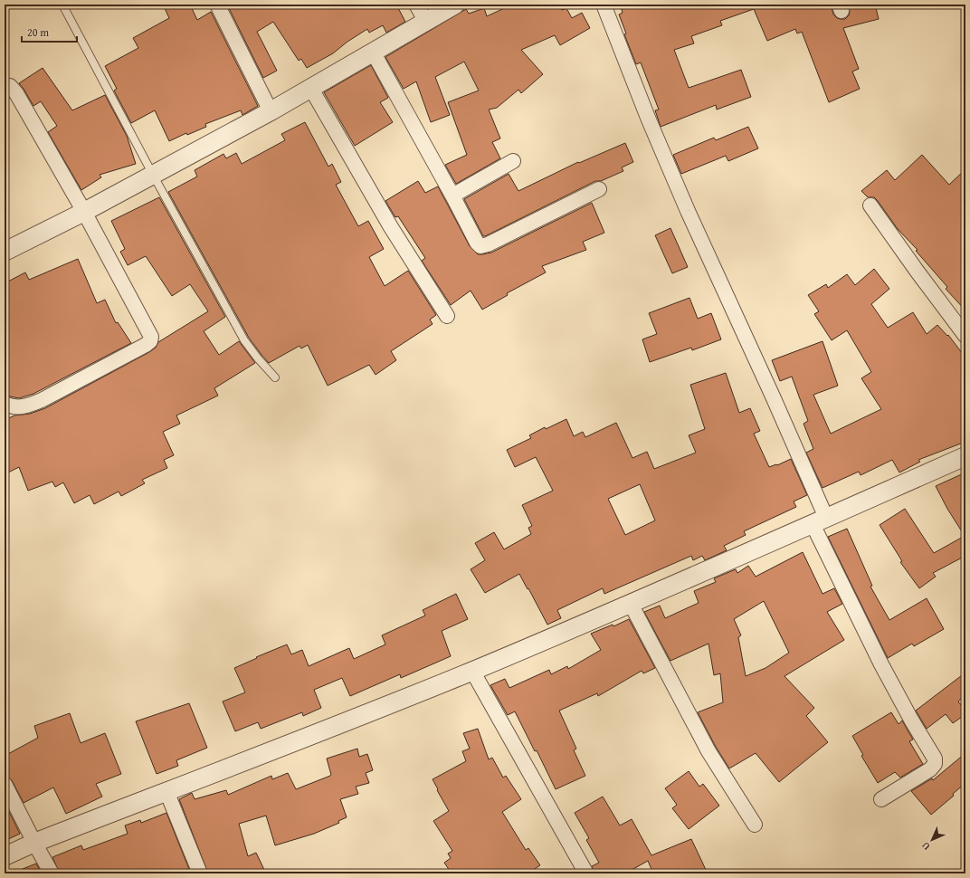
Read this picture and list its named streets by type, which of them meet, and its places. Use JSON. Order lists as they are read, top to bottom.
{
  "scale_bar": "20 m",
  "north": "bottom left"
}
